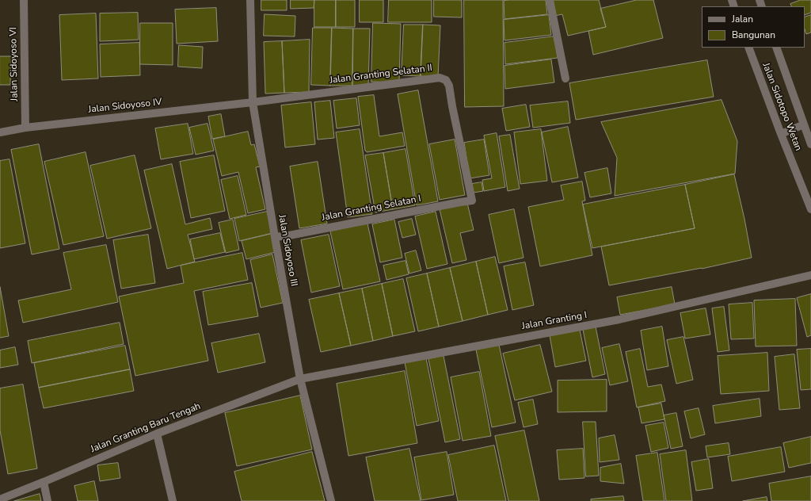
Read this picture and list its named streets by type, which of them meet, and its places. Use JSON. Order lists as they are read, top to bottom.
{
  "streets": {
    "street": [
      "Jalan Sidoyoso VI",
      "Jalan Granting Selatan II",
      "Jalan Sidoyoso IV",
      "Jalan Sidotopo Wetan",
      "Jalan Granting Selatan I",
      "Jalan Sidoyoso III",
      "Jalan Granting I",
      "Jalan Granting Baru Tengah"
    ]
  },
  "crossings": [
    ["Jalan Sidoyoso VI", "Jalan Sidoyoso IV"],
    ["Jalan Granting Selatan II", "Jalan Sidoyoso IV"],
    ["Jalan Granting Selatan II", "Jalan Granting Selatan I"],
    ["Jalan Granting Selatan II", "Jalan Sidoyoso III"],
    ["Jalan Sidoyoso IV", "Jalan Sidoyoso III"],
    ["Jalan Granting Selatan I", "Jalan Sidoyoso III"],
    ["Jalan Sidoyoso III", "Jalan Granting I"],
    ["Jalan Sidoyoso III", "Jalan Granting Baru Tengah"],
    ["Jalan Granting I", "Jalan Granting Baru Tengah"]
  ],
  "legend": ["Jalan", "Bangunan"]
}
